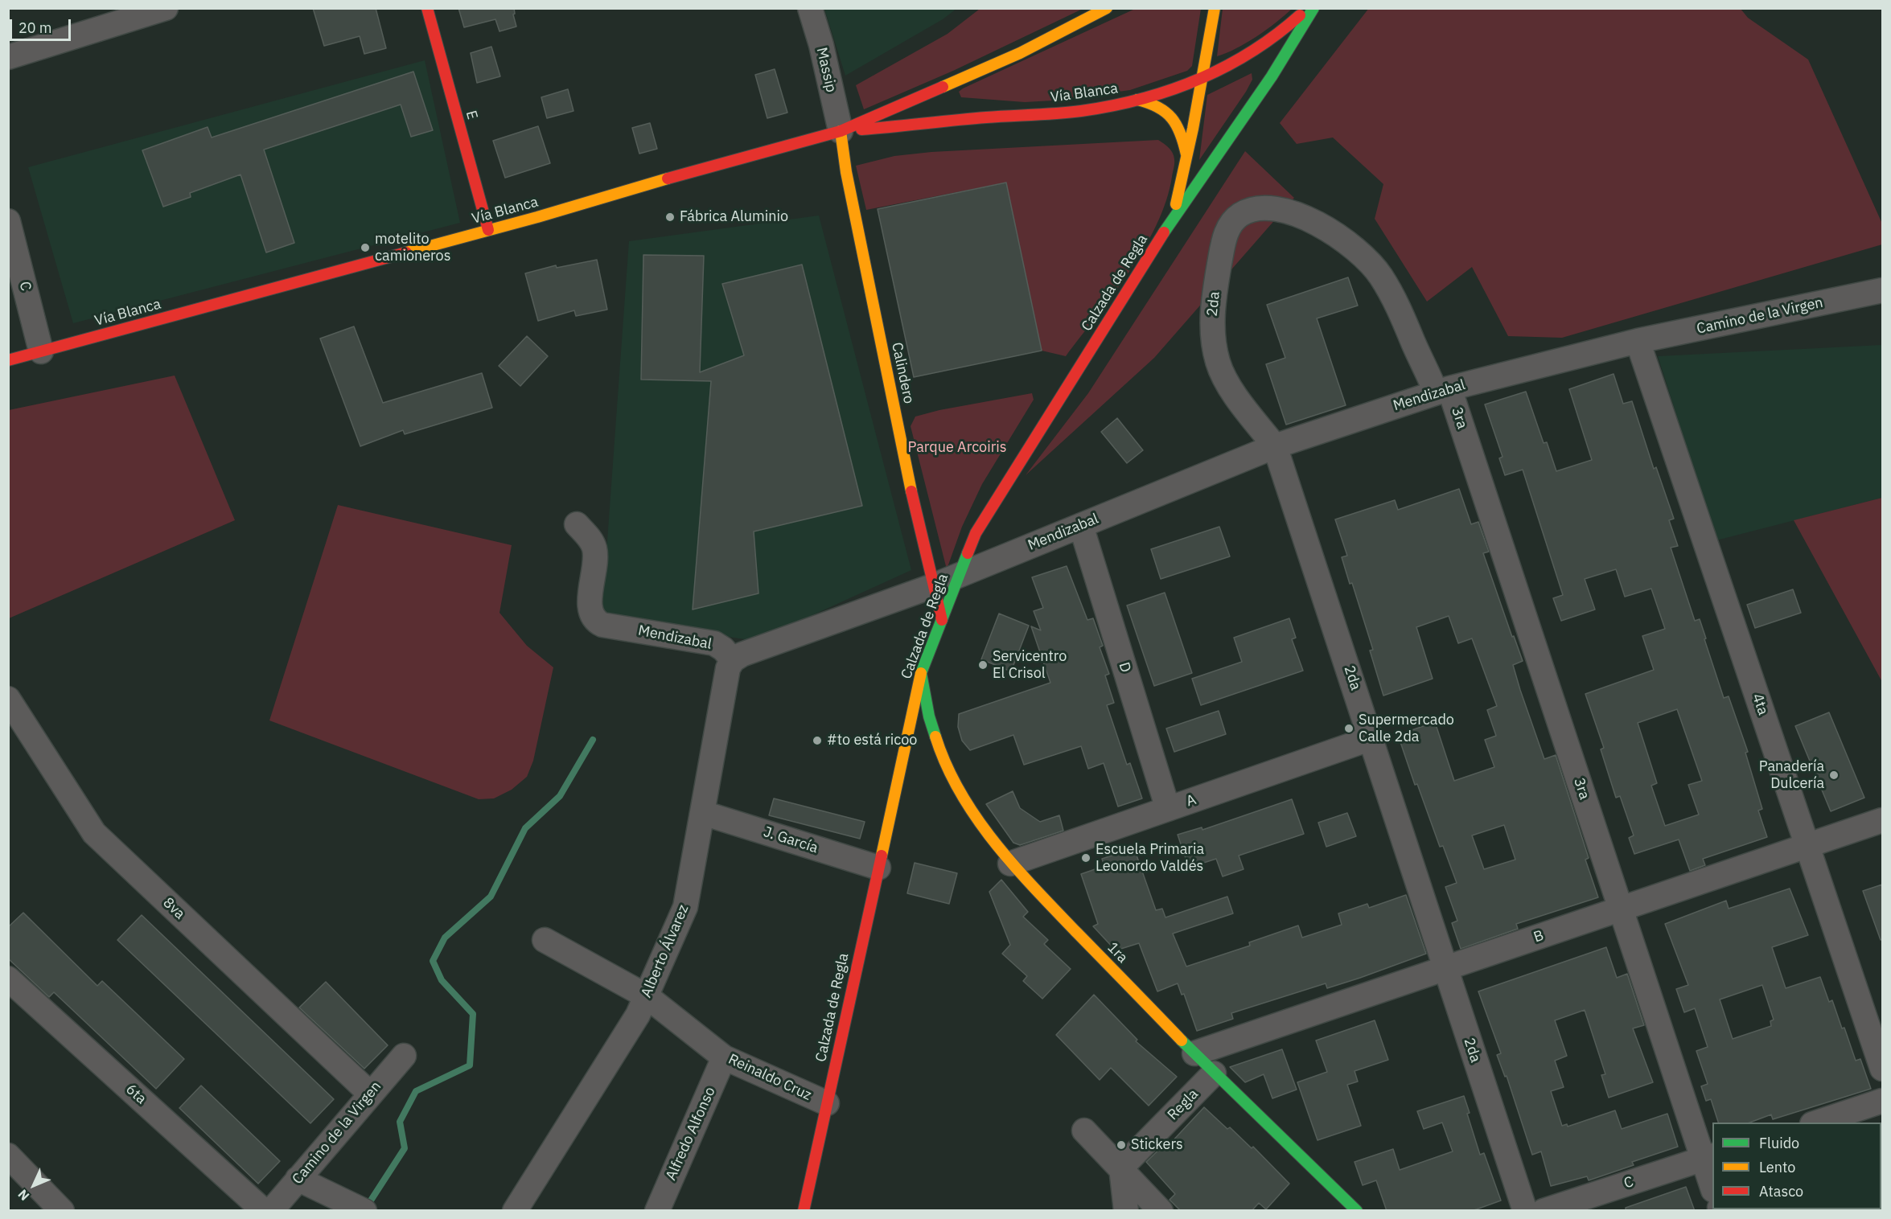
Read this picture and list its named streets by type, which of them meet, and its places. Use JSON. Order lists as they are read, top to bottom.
{
  "streets": {
    "main road": [
      "Vía Blanca",
      "E",
      "Calzada de Regla",
      "Calindero",
      "1ra"
    ],
    "street": [
      "Massip",
      "C",
      "2da",
      "Camino de la Virgen",
      "Mendizabal",
      "3ra",
      "D",
      "4ta",
      "A",
      "J. García",
      "8va",
      "B",
      "Alberto Álvarez",
      "Reinaldo Cruz",
      "6ta",
      "Regla",
      "Alfredo Alfonso"
    ]
  },
  "crossings": [
    ["Massip", "Vía Blanca"],
    ["Massip", "Calindero"],
    ["Vía Blanca", "E"],
    ["Vía Blanca", "C"],
    ["Vía Blanca", "Calindero"],
    ["Calzada de Regla", "Calindero"],
    ["Calzada de Regla", "Mendizabal"],
    ["Calzada de Regla", "J. García"],
    ["Calzada de Regla", "1ra"],
    ["Calzada de Regla", "Reinaldo Cruz"],
    ["C", "3ra"],
    ["2da", "Mendizabal"],
    ["2da", "3ra"],
    ["2da", "A"],
    ["2da", "B"],
    ["Camino de la Virgen", "Mendizabal"],
    ["Camino de la Virgen", "4ta"],
    ["Camino de la Virgen", "8va"],
    ["Calindero", "Mendizabal"],
    ["Mendizabal", "3ra"],
    ["Mendizabal", "D"],
    ["Mendizabal", "4ta"],
    ["Mendizabal", "Alberto Álvarez"],
    ["3ra", "B"],
    ["D", "A"],
    ["4ta", "B"],
    ["A", "1ra"],
    ["J. García", "Alberto Álvarez"],
    ["B", "1ra"],
    ["Alberto Álvarez", "Reinaldo Cruz"],
    ["1ra", "Regla"],
    ["Reinaldo Cruz", "Alfredo Alfonso"]
  ],
  "parks": ["Parque Arcoiris"],
  "places": [
    "Fábrica Aluminio",
    "motelito camioneros",
    "Servicentro El Crisol",
    "Supermercado Calle 2da",
    "#to está ricoo",
    "Panadería Dulcería",
    "Escuela Primaria Leonordo Valdés",
    "Stickers"
  ],
  "legend": ["Fluido", "Lento", "Atasco"],
  "scale_bar": "20 m",
  "north": "bottom left"
}
